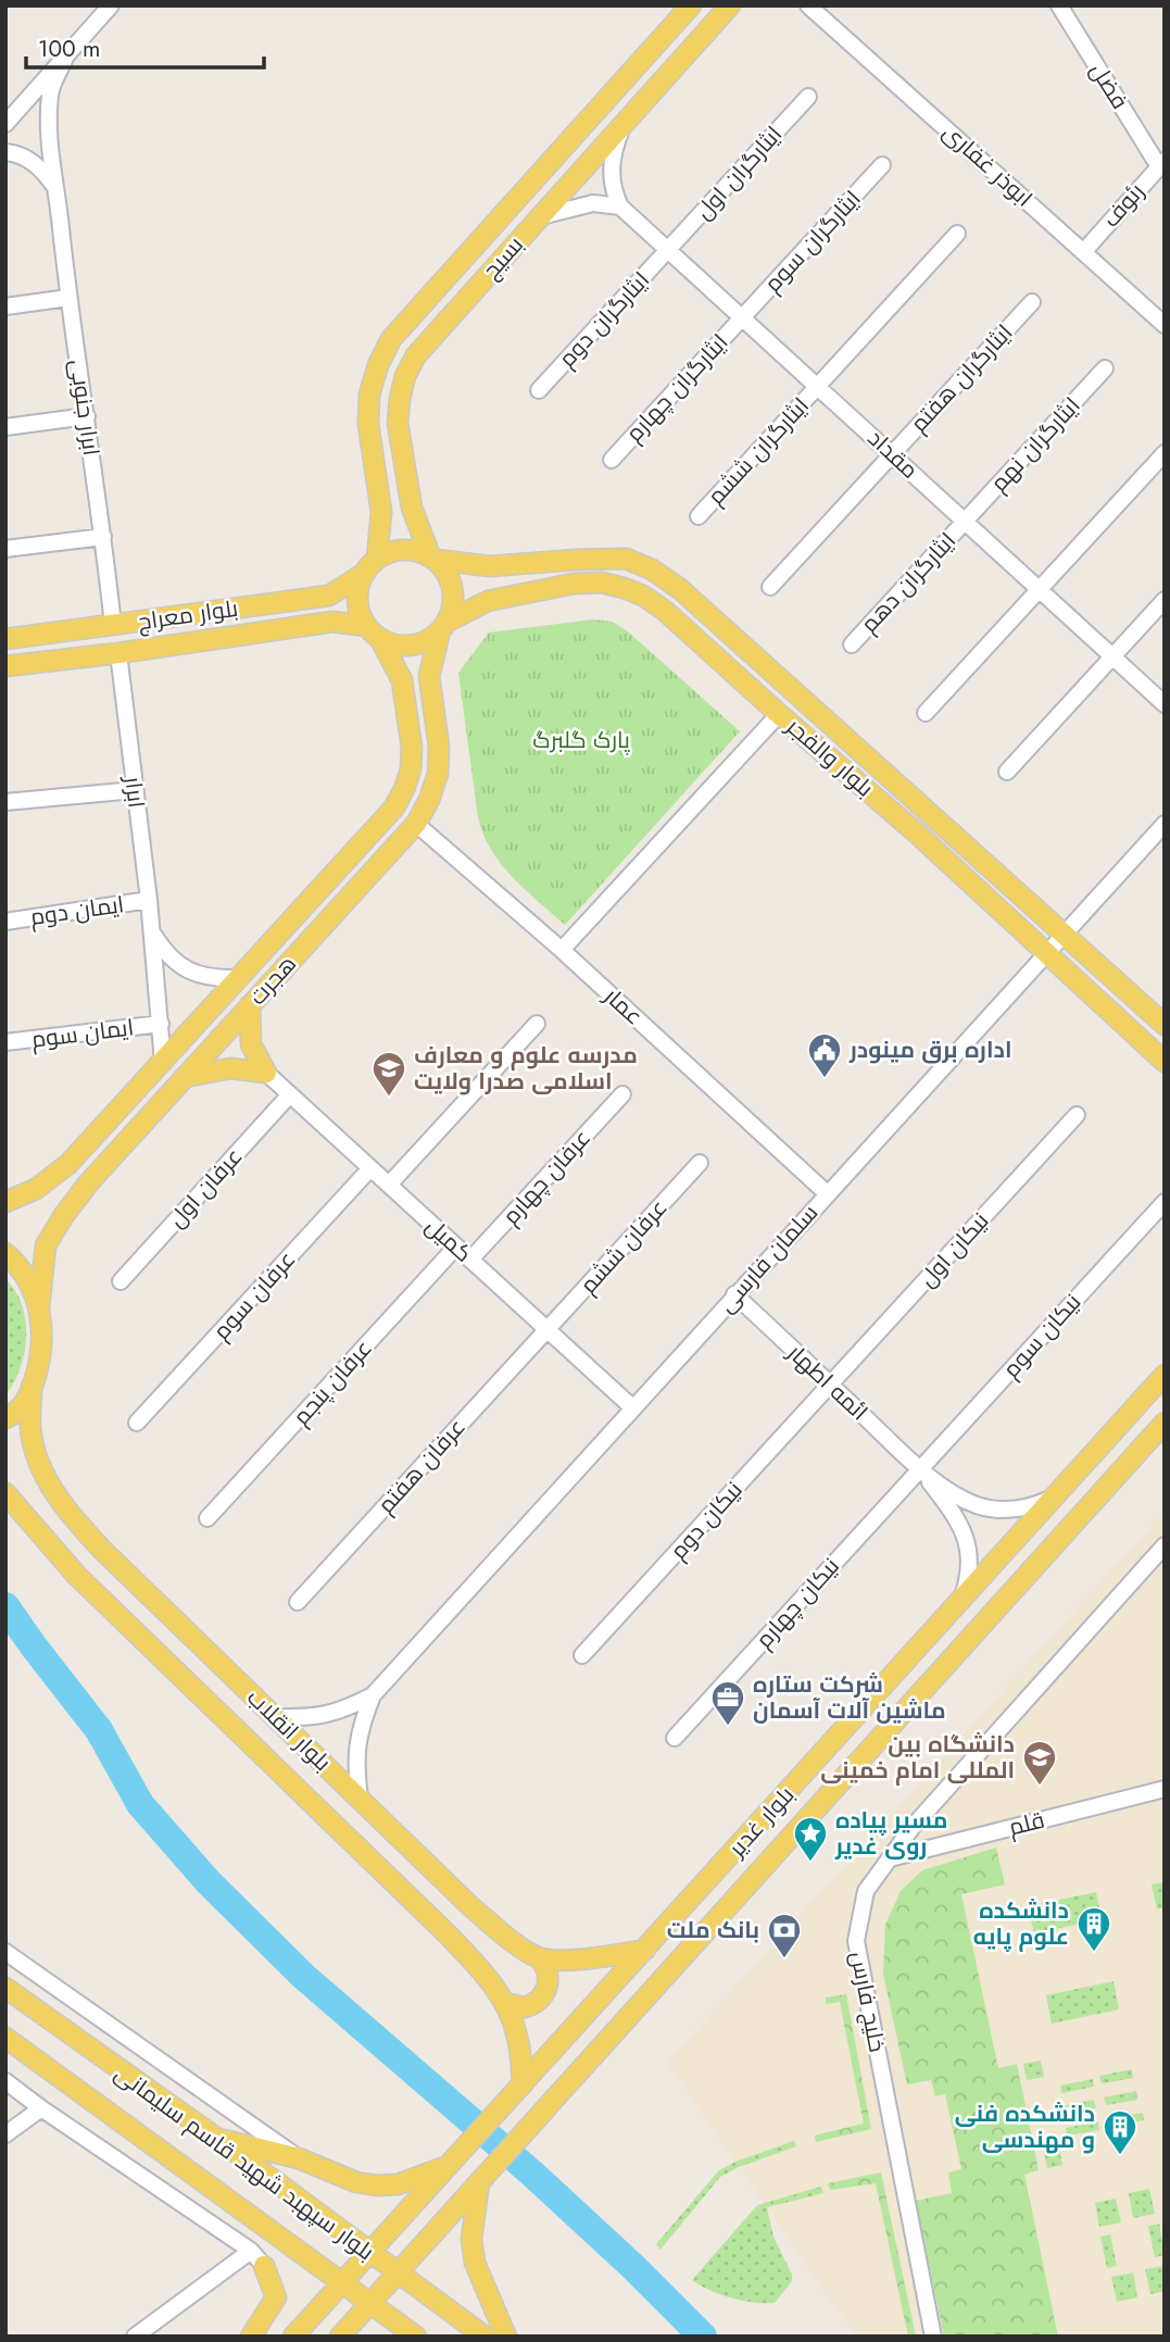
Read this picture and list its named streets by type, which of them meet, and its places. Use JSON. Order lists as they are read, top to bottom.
{
  "streets": {
    "main road": [
      "بسیج",
      "بلوار معراج",
      "بلوار والفجر",
      "هجرت",
      "بلوار انقلاب",
      "بلوار غدیر",
      "بلوار سپهبد شهید قاسم سلیمانی"
    ],
    "street": [
      "فضل",
      "ابوذر غفاری",
      "ایثارگران اول",
      "رئوف",
      "ایثارگران سوم",
      "ایثارگران دوم",
      "ایثارگران هفتم",
      "ایثارگران چهارم",
      "ابرار جنوبی",
      "ایثارگران نهم",
      "ایثارگران ششم",
      "مقداد",
      "ایثارگران دهم",
      "ابرار",
      "ایمان دوم",
      "عمار",
      "ایمان سوم",
      "عرفان چهارم",
      "عرفان اول",
      "کمیل",
      "عرفان ششم",
      "نیکان اول",
      "سلمان فارسی",
      "عرفان سوم",
      "نیکان سوم",
      "عرفان پنجم",
      "ائمه اطهار",
      "عرفان هفتم",
      "نیکان دوم",
      "نیکان چهارم",
      "قلم",
      "خلیج فارس"
    ]
  },
  "crossings": [
    ["فضل", "رئوف"],
    ["ابوذر غفاری", "رئوف"],
    ["ایثارگران اول", "ایثارگران دوم"],
    ["ایثارگران اول", "مقداد"],
    ["ایثارگران سوم", "ایثارگران چهارم"],
    ["ایثارگران سوم", "مقداد"],
    ["بسیج", "بلوار معراج"],
    ["بسیج", "بلوار والفجر"],
    ["بسیج", "هجرت"],
    ["ایثارگران دوم", "مقداد"],
    ["ایثارگران هفتم", "مقداد"],
    ["ایثارگران چهارم", "مقداد"],
    ["ابرار جنوبی", "بلوار معراج"],
    ["ایثارگران نهم", "مقداد"],
    ["ایثارگران نهم", "ایثارگران دهم"],
    ["ایثارگران ششم", "مقداد"],
    ["مقداد", "ایثارگران دهم"],
    ["بلوار معراج", "بلوار والفجر"],
    ["بلوار معراج", "ابرار"],
    ["بلوار معراج", "هجرت"],
    ["بلوار والفجر", "هجرت"],
    ["بلوار والفجر", "سلمان فارسی"],
    ["ابرار", "ایمان دوم"],
    ["ابرار", "هجرت"],
    ["ابرار", "ایمان سوم"],
    ["هجرت", "عمار"],
    ["عمار", "سلمان فارسی"],
    ["عرفان چهارم", "کمیل"],
    ["عرفان اول", "کمیل"],
    ["کمیل", "عرفان ششم"],
    ["کمیل", "سلمان فارسی"],
    ["کمیل", "عرفان سوم"],
    ["کمیل", "عرفان پنجم"],
    ["کمیل", "عرفان هفتم"],
    ["عرفان ششم", "عرفان هفتم"],
    ["نیکان اول", "ائمه اطهار"],
    ["نیکان اول", "نیکان دوم"],
    ["سلمان فارسی", "ائمه اطهار"],
    ["سلمان فارسی", "بلوار انقلاب"],
    ["نیکان سوم", "ائمه اطهار"],
    ["نیکان سوم", "نیکان چهارم"],
    ["ائمه اطهار", "نیکان دوم"],
    ["ائمه اطهار", "نیکان چهارم"],
    ["ائمه اطهار", "بلوار غدیر"],
    ["بلوار انقلاب", "بلوار غدیر"],
    ["بلوار غدیر", "بلوار سپهبد شهید قاسم سلیمانی"],
    ["قلم", "خلیج فارس"]
  ],
  "parks": ["پارک گلبرگ"],
  "places": {
    "public building": ["اداره برق مینودر"],
    "school or university": ["مدرسه علوم و معارف اسلامی صدرا ولایت", "دانشگاه بین المللی امام خمینی"],
    "office": ["شرکت ستاره ماشین آلات آسمان"],
    "place": ["مسیر پیاده روی غدیر"],
    "building": ["دانشکده علوم پایه", "دانشکده فنی و مهندسی"],
    "bank": ["بانک ملت"]
  },
  "scale_bar": "100 m"
}
